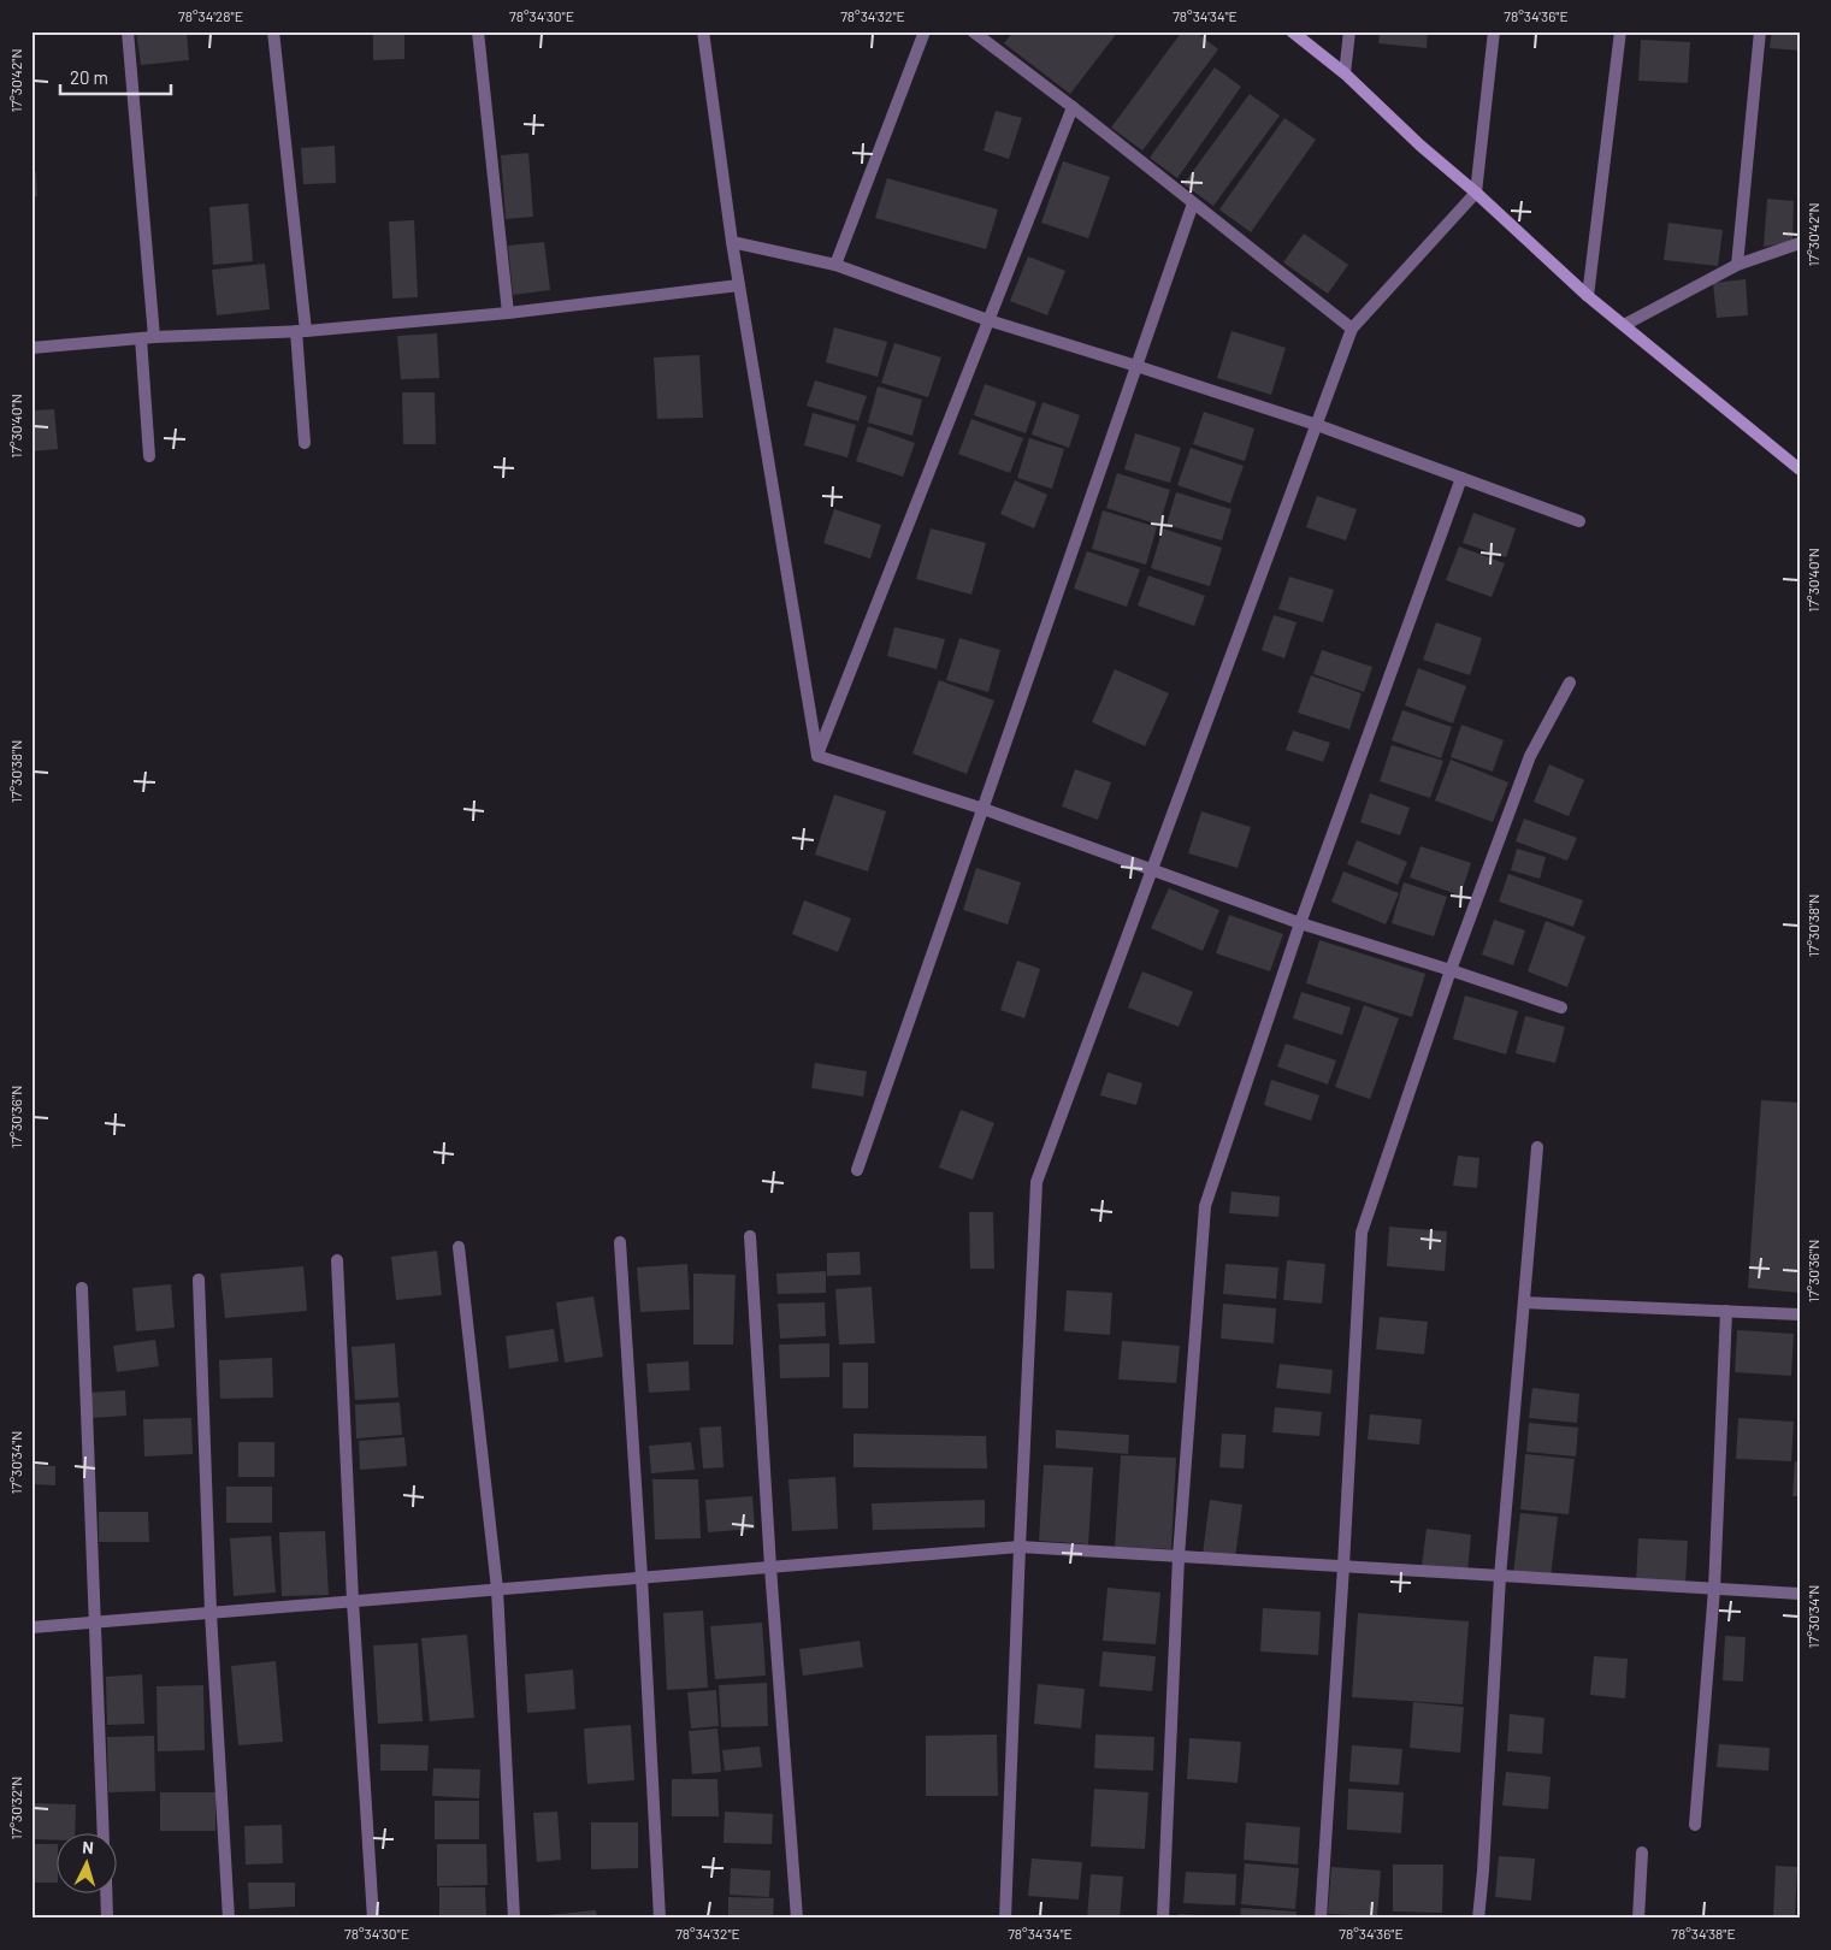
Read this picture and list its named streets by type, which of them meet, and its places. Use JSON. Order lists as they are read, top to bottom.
{
  "scale_bar": "20 m",
  "north": "top",
  "coordinates": [
    "78°34'28\"E",
    "78°34'30\"E",
    "78°34'32\"E",
    "78°34'34\"E",
    "78°34'36\"E",
    "17°30'42\"N",
    "17°30'40\"N",
    "17°30'38\"N",
    "17°30'36\"N",
    "17°30'34\"N",
    "17°30'32\"N",
    "78°34'38\"E"
  ]
}
